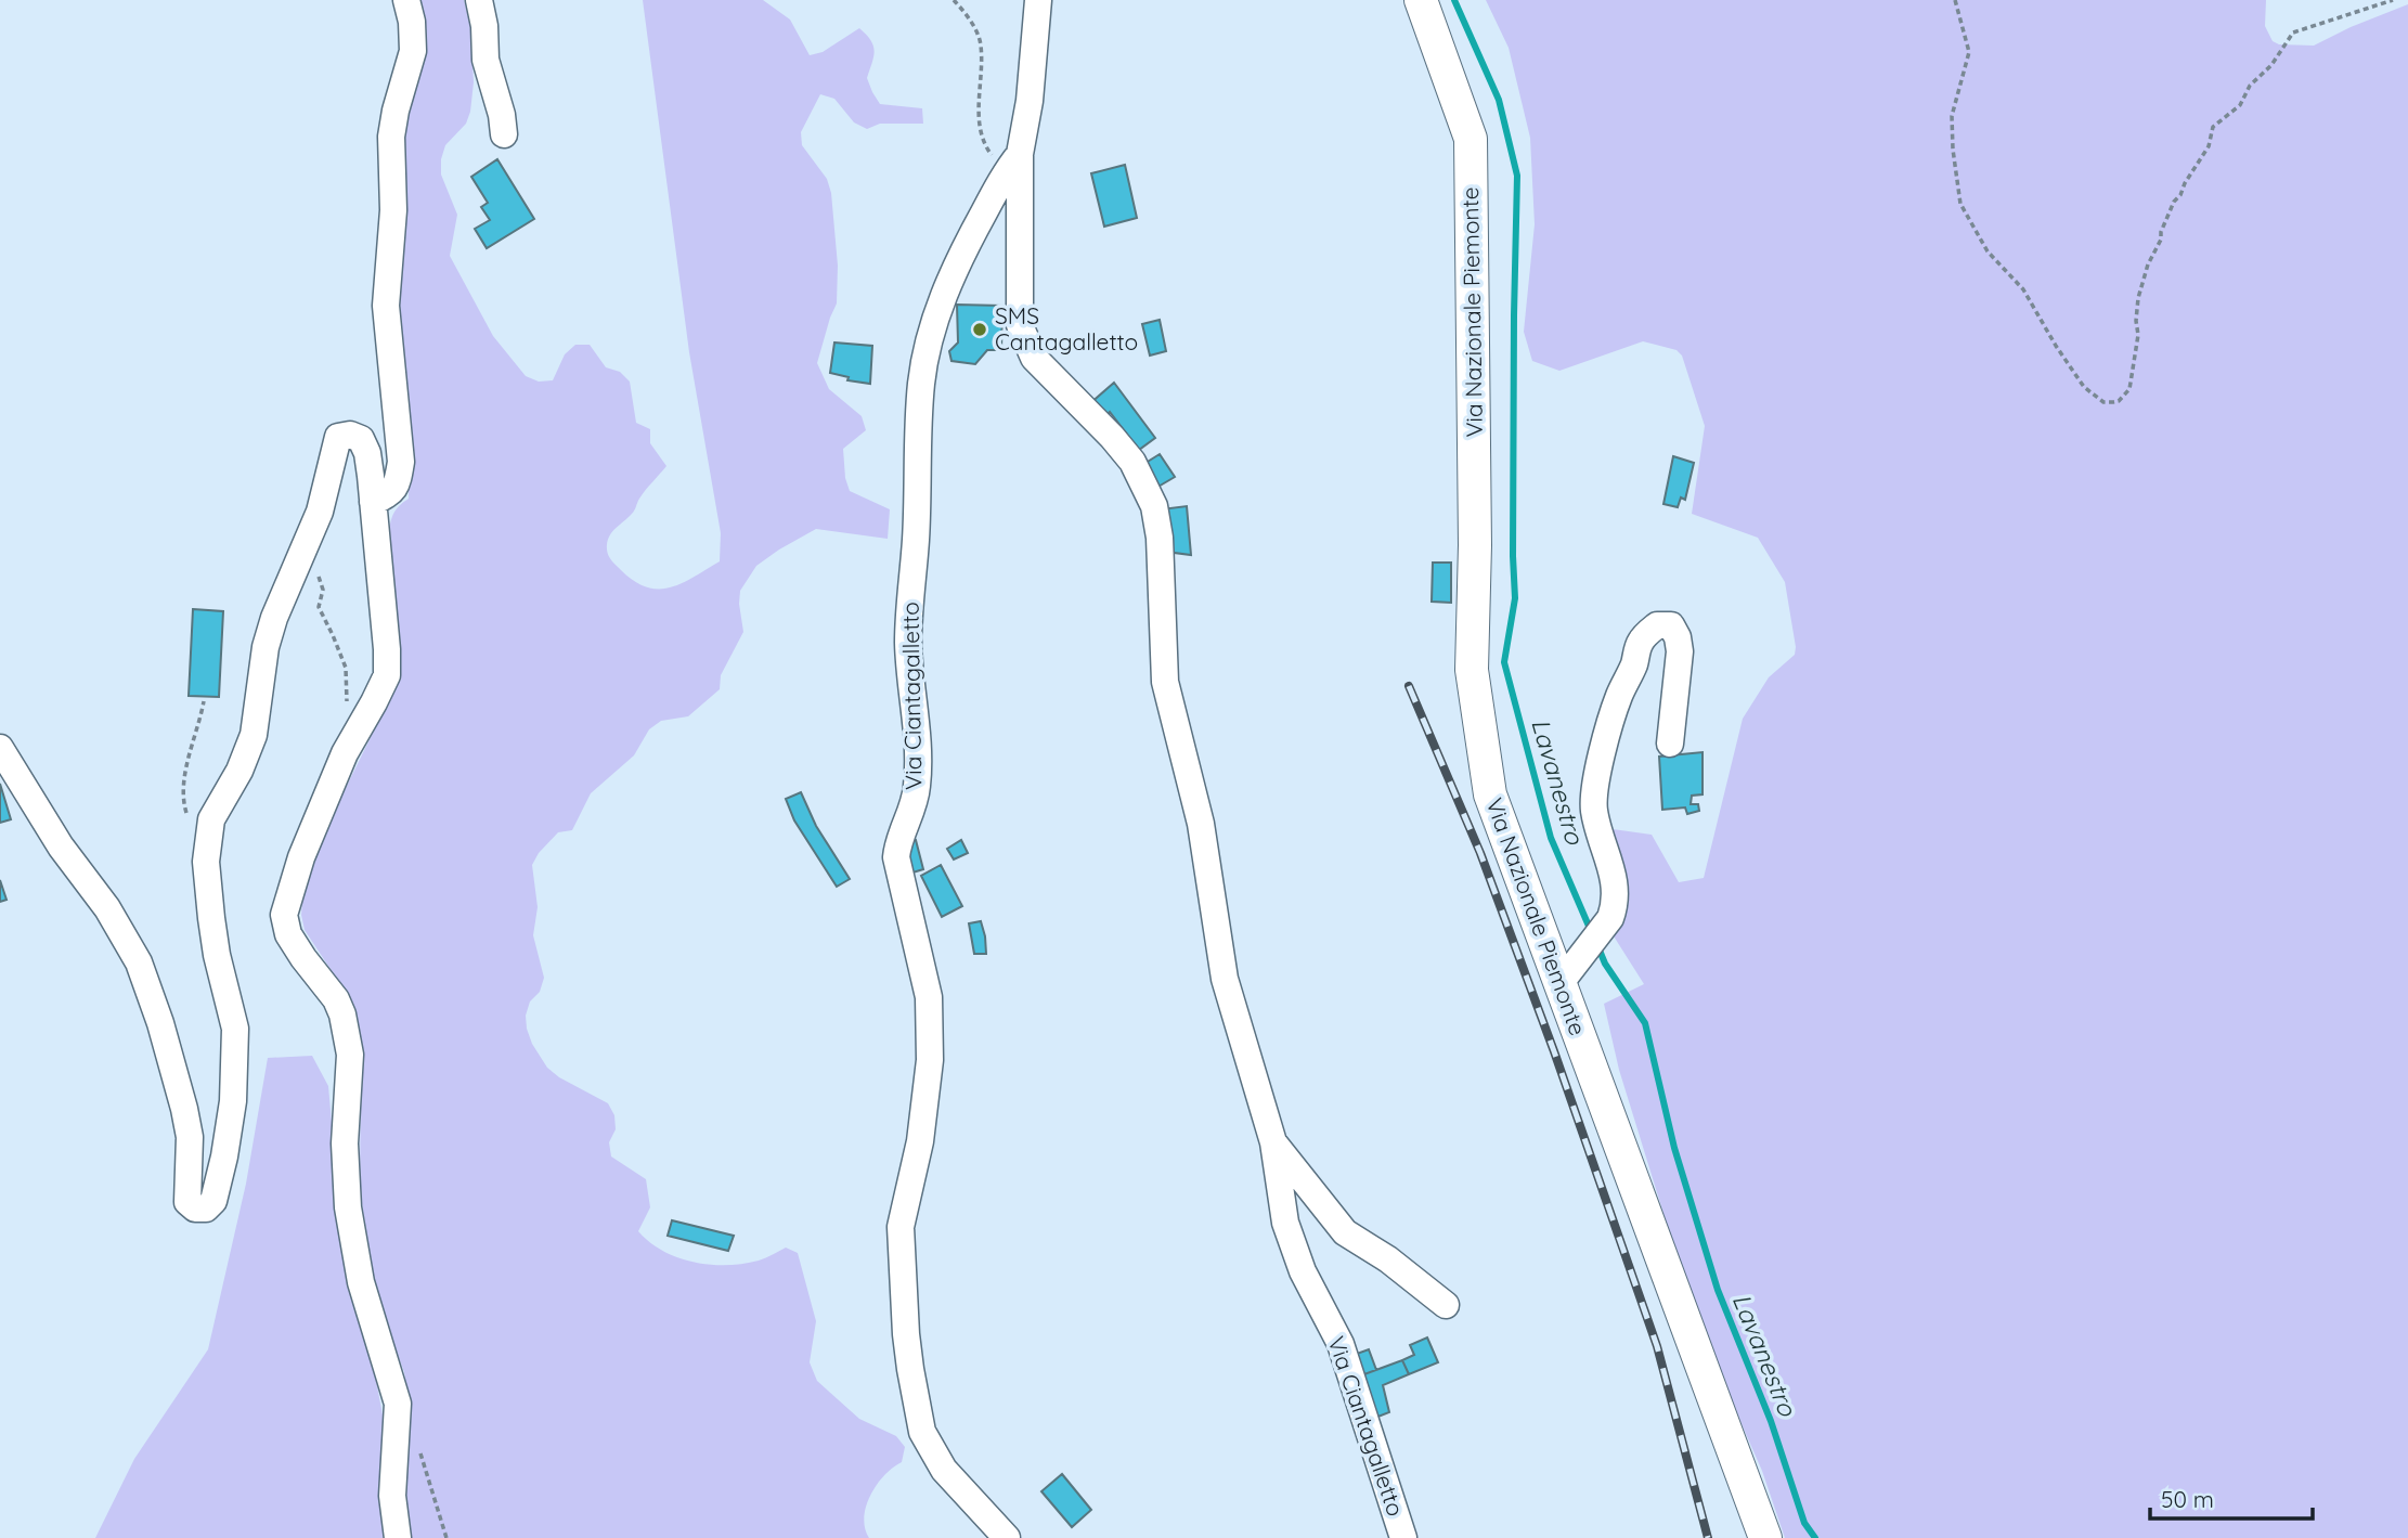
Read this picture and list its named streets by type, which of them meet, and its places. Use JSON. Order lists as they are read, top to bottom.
{
  "streets": {
    "main road": ["Via Nazionale Piemonte"],
    "street": ["Via Ciantagalletto"]
  },
  "water": ["Lavanestro"],
  "places": ["SMS Cantagalletto"],
  "scale_bar": "50 m"
}
